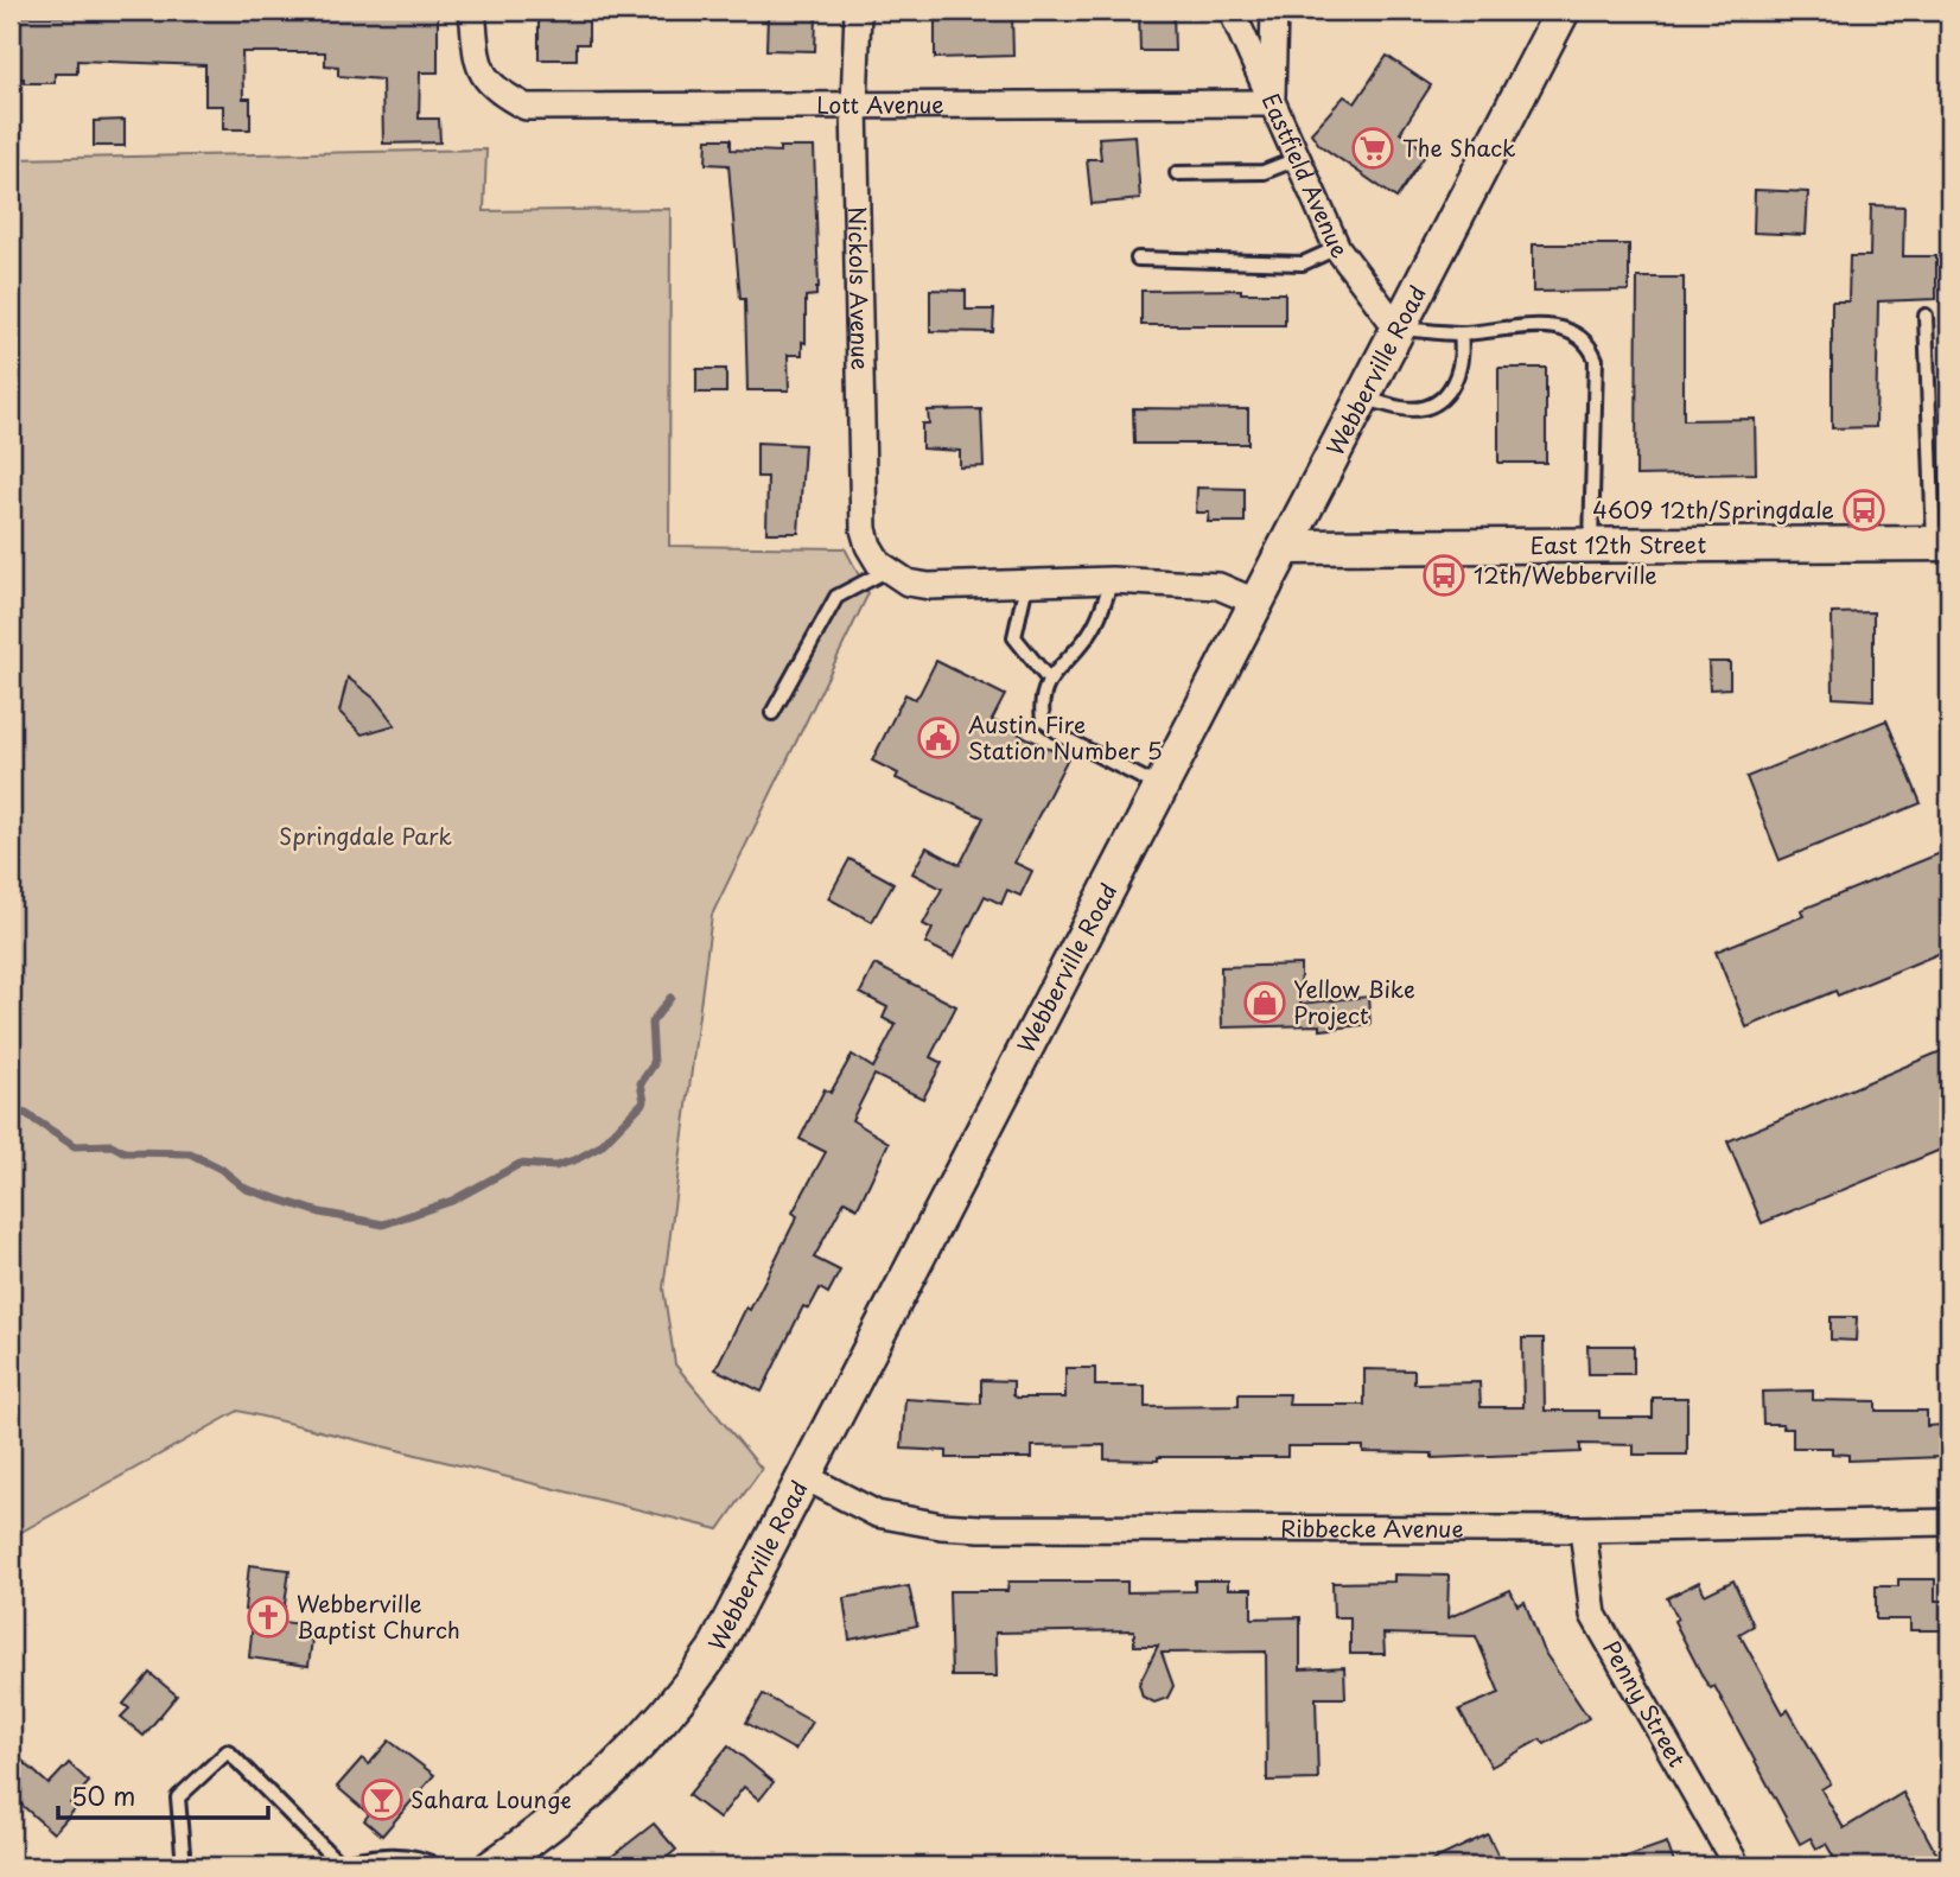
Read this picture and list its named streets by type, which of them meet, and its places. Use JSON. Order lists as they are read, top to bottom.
{
  "streets": {
    "street": [
      "Lott Avenue",
      "Eastfield Avenue",
      "Nickols Avenue",
      "Webberville Road",
      "East 12th Street",
      "Ribbecke Avenue",
      "Penny Street"
    ]
  },
  "crossings": [
    ["Lott Avenue", "Eastfield Avenue"],
    ["Lott Avenue", "Nickols Avenue"],
    ["Eastfield Avenue", "Webberville Road"],
    ["Webberville Road", "East 12th Street"],
    ["Webberville Road", "Ribbecke Avenue"],
    ["Ribbecke Avenue", "Penny Street"]
  ],
  "parks": ["Springdale Park"],
  "places": {
    "supermarket": ["The Shack"],
    "bus stop": ["4609 12th/Springdale", "12th/Webberville"],
    "public building": ["Austin Fire Station Number 5"],
    "shop": ["Yellow Bike Project"],
    "church": ["Webberville Baptist Church"],
    "bar": ["Sahara Lounge"]
  },
  "scale_bar": "50 m"
}
